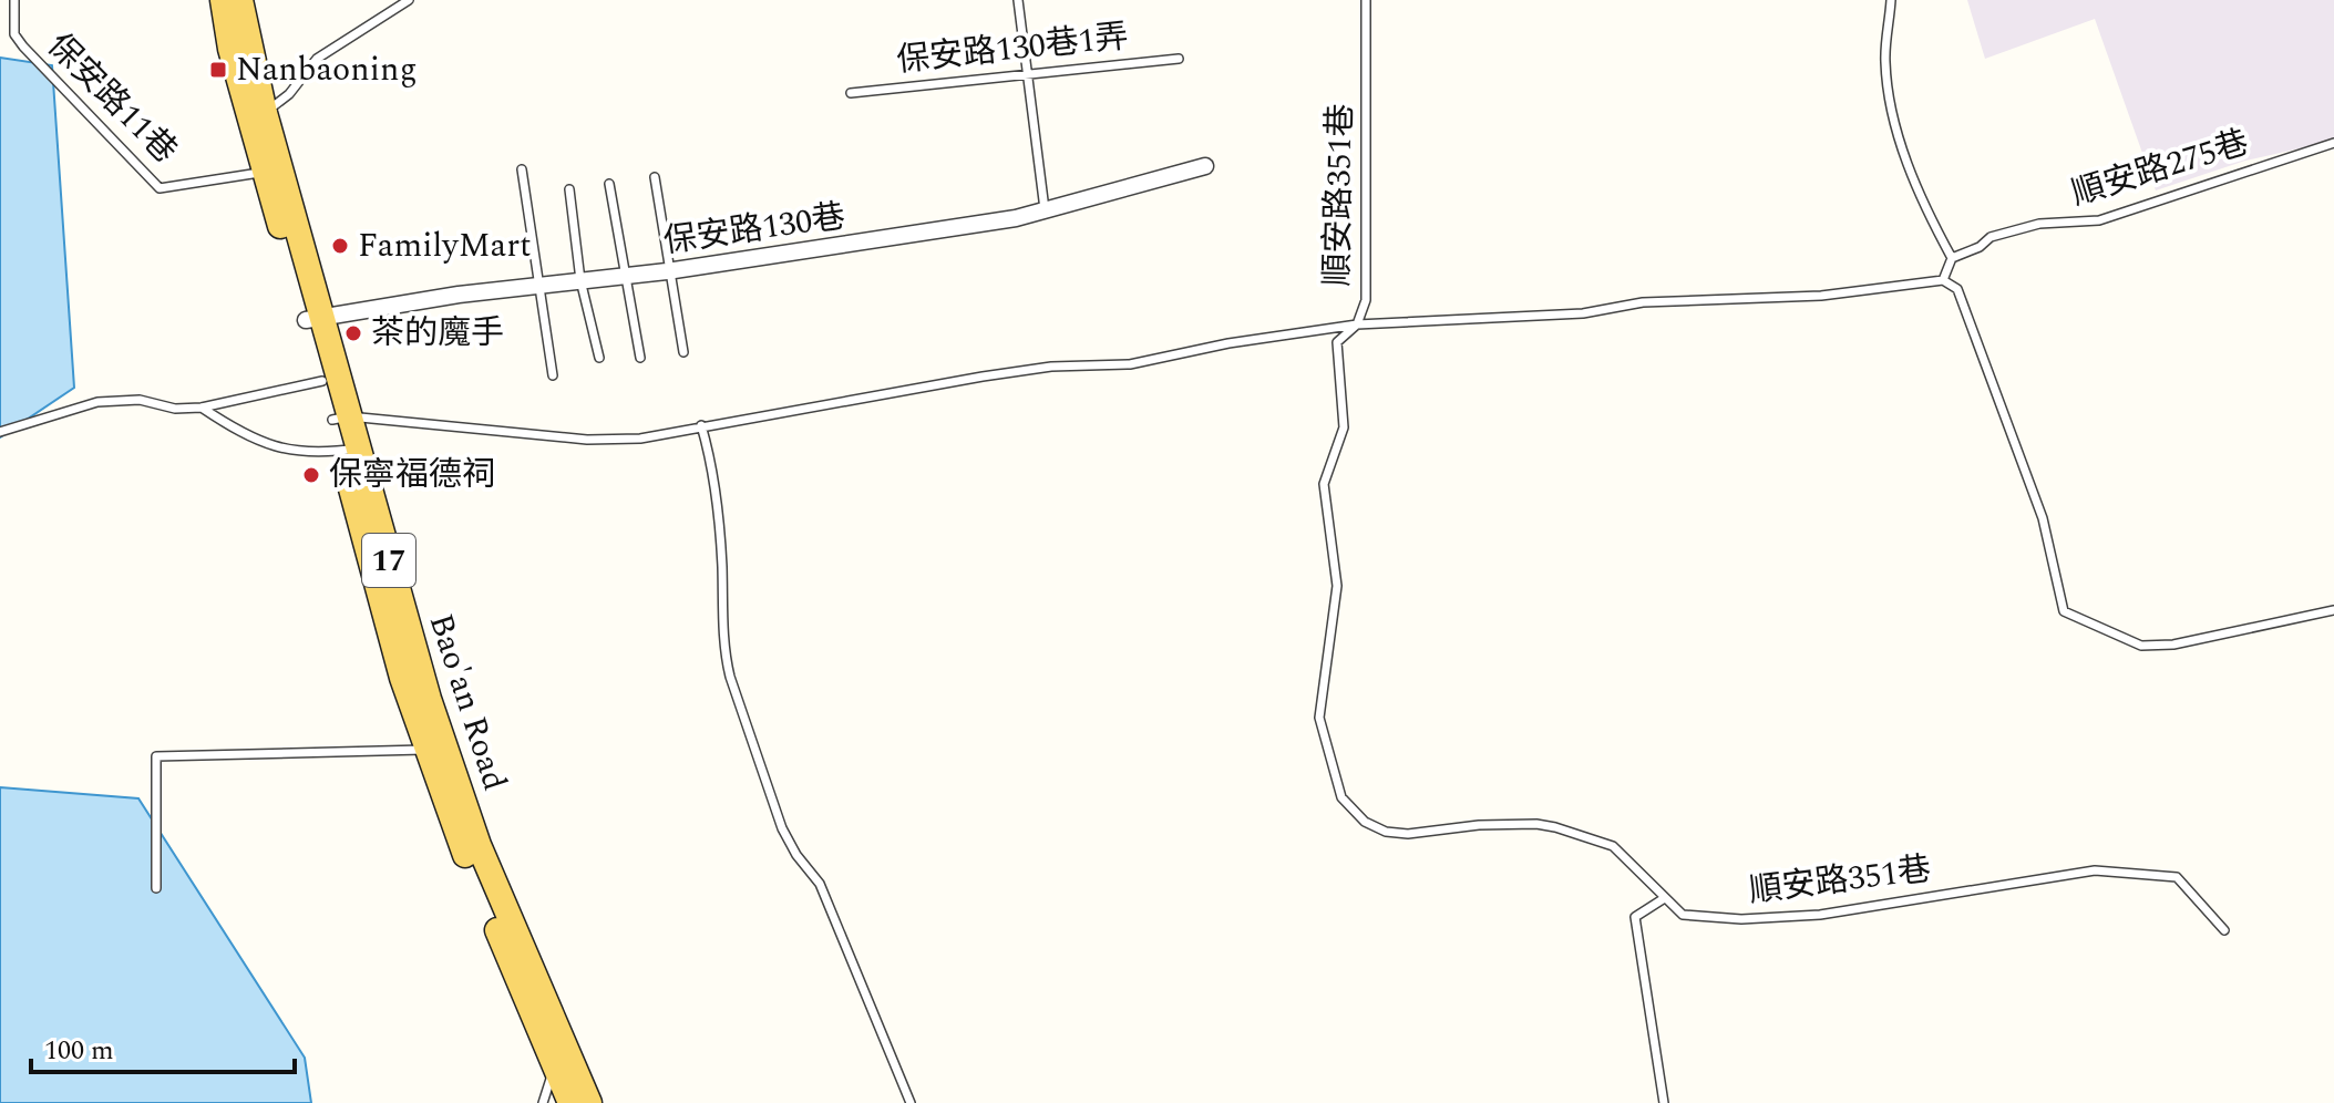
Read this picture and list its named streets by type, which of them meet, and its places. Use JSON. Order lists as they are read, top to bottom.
{
  "streets": {
    "main road": ["17", "Bao'an Road"],
    "street": ["保安路130巷"],
    "lane": [
      "保安路130巷1弄",
      "保安路11巷",
      "順安路275巷",
      "順安路351巷"
    ]
  },
  "crossings": [
    ["保安路11巷", "Bao'an Road"],
    ["保安路130巷", "Bao'an Road"]
  ],
  "places": {
    "transit": ["Nanbaoning"],
    "other": ["FamilyMart", "茶的魔手", "保寧福德祠"]
  },
  "scale_bar": "100 m"
}
